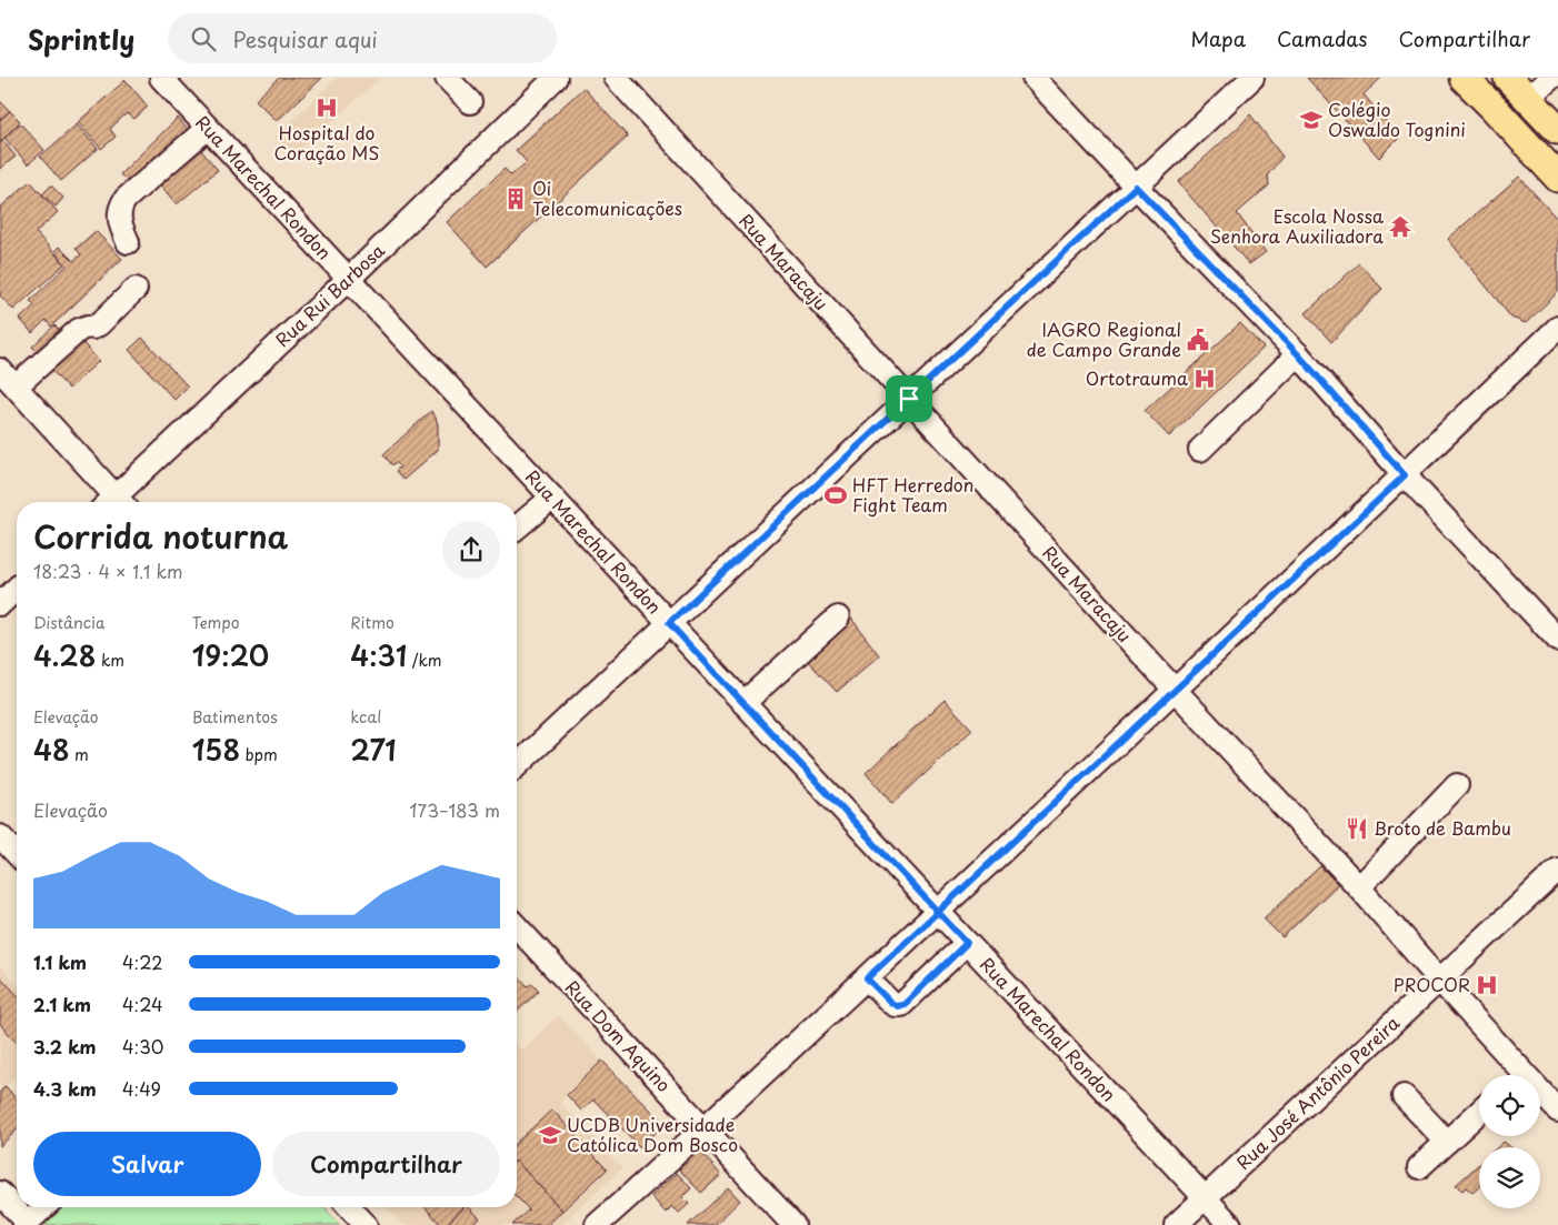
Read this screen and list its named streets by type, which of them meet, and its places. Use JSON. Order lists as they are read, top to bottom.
{
  "streets": {
    "street": [
      "Rua Marechal Rondon",
      "Rua Maracaju",
      "Rua Rui Barbosa",
      "Rua Dom Aquino",
      "Rua José Antônio Pereira"
    ]
  },
  "crossings": [
    ["Rua Marechal Rondon", "Rua Rui Barbosa"],
    ["Rua Marechal Rondon", "Rua José Antônio Pereira"],
    ["Rua Maracaju", "Rua José Antônio Pereira"]
  ],
  "places": {
    "hospital": ["Hospital do Coração MS", "Ortotrauma", "PROCOR"],
    "school or university": ["Colégio Oswaldo Tognini", "UCDB Universidade Católica Dom Bosco"],
    "building": ["Oi Telecomunicações"],
    "temple": ["Escola Nossa Senhora Auxiliadora"],
    "public building": ["IAGRO Regional de Campo Grande"],
    "sports": ["HFT Herredon Fight Team"],
    "restaurant": ["Broto de Bambu"]
  },
  "page": {
    "header": "Sprintly",
    "search": "Pesquisar aqui",
    "nav": ["Mapa", "Camadas", "Compartilhar"],
    "heading": ["Corrida noturna", "18:23 · 4 × 1.1 km"],
    "stats": [
      ["Distância", "4.28 km"],
      ["Tempo", "19:20"],
      ["Ritmo", "4:31 /km"],
      ["Elevação", "48 m"],
      ["Batimentos", "158 bpm"],
      ["kcal", "271"]
    ],
    "chart": ["Elevação", "173–183 m"],
    "list": [
      {
        "name": "1.1 km",
        "note": "4:22"
      },
      {
        "name": "2.1 km",
        "note": "4:24"
      },
      {
        "name": "3.2 km",
        "note": "4:30"
      },
      {
        "name": "4.3 km",
        "note": "4:49"
      }
    ],
    "buttons": ["Salvar", "Compartilhar"]
  }
}
